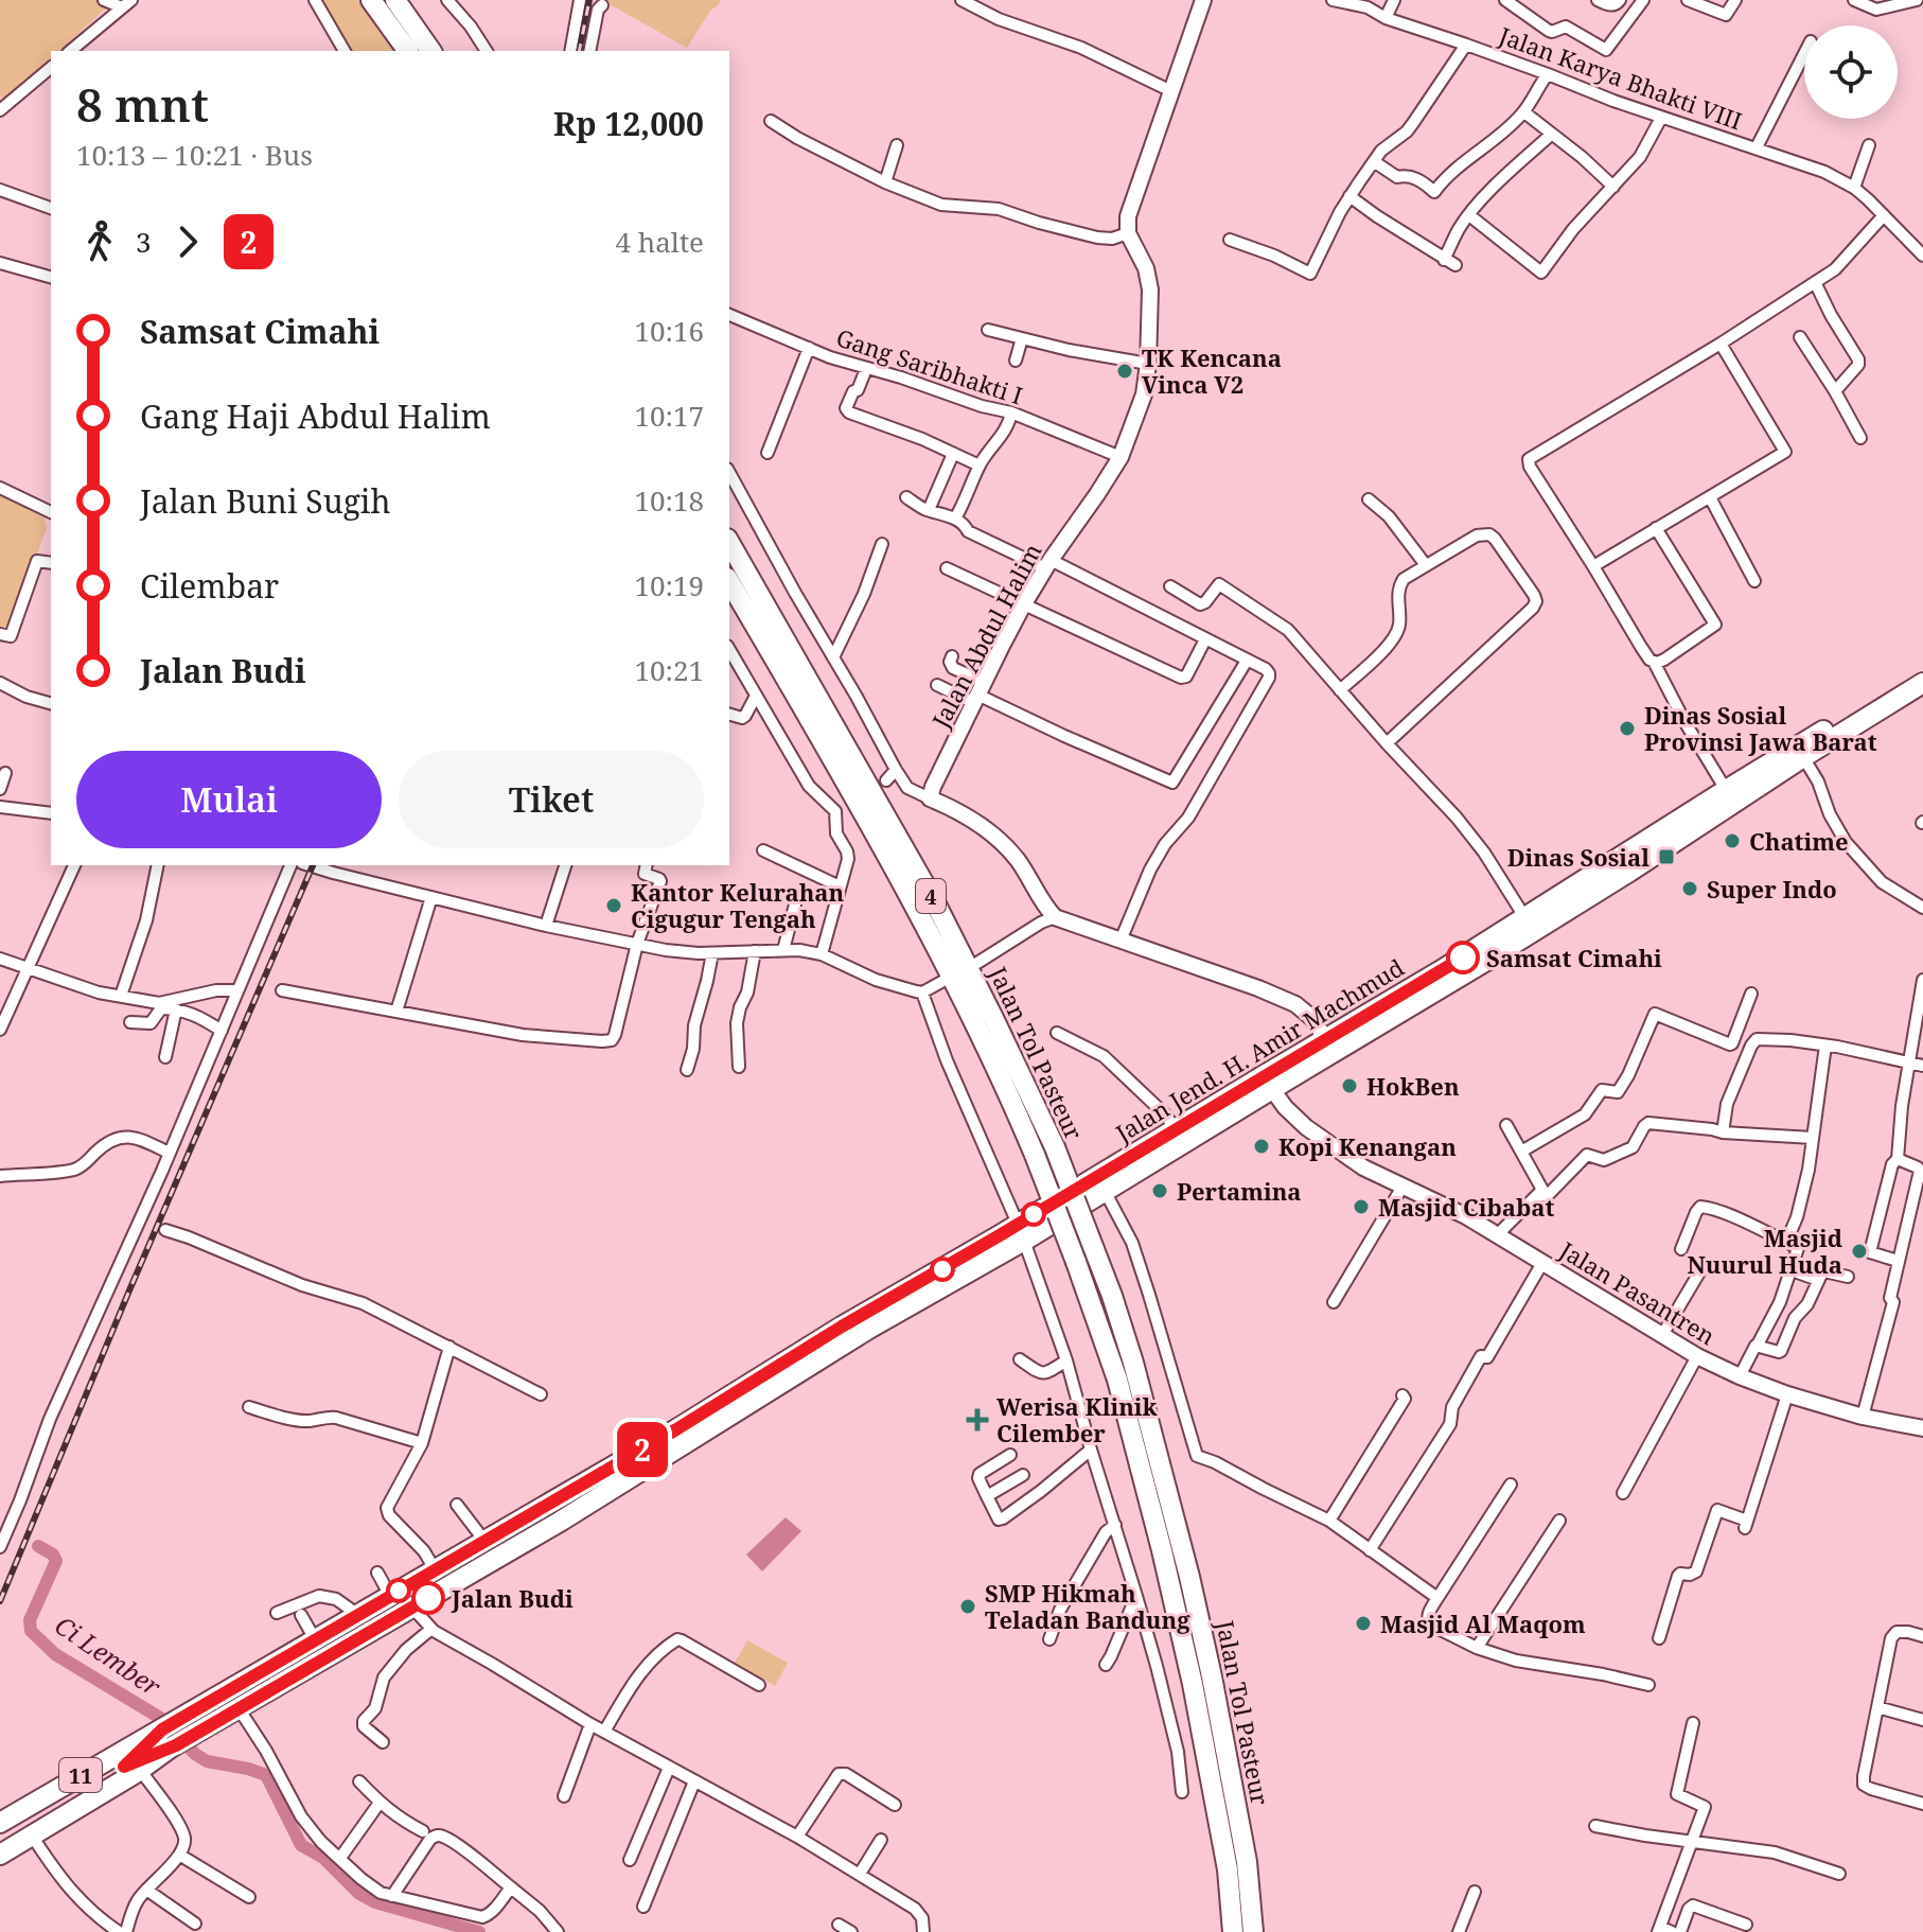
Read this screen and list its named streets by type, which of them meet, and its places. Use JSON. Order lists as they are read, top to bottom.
{
  "streets": {
    "highway": [
      "4",
      "Jalan Jend. H. Amir Machmud",
      "Jalan Tol Pasteur",
      "11"
    ],
    "street": [
      "Jalan Karya Bhakti VIII",
      "Gang Saribhakti I",
      "Jalan Abdul Halim",
      "Jalan Pasantren"
    ]
  },
  "crossings": [
    ["Gang Saribhakti I", "Jalan Abdul Halim"],
    ["Jalan Jend. H. Amir Machmud", "Jalan Pasantren"],
    ["Jalan Jend. H. Amir Machmud", "11"]
  ],
  "water": ["Ci Lember"],
  "places": {
    "other": [
      "TK Kencana Vinca V2",
      "Dinas Sosial Provinsi Jawa Barat",
      "Chatime",
      "Super Indo",
      "Kantor Kelurahan Cigugur Tengah",
      "Samsat Cimahi",
      "HokBen",
      "Kopi Kenangan",
      "Pertamina",
      "Masjid Cibabat",
      "Masjid Nuurul Huda",
      "Jalan Budi",
      "SMP Hikmah Teladan Bandung",
      "Masjid Al Maqom"
    ],
    "transit": ["Dinas Sosial"],
    "health": ["Werisa Klinik Cilember"]
  },
  "lines": ["bus line 2"],
  "page": {
    "on_map": "2",
    "heading": ["8 mnt", "10:13 – 10:21 · Bus", "Rp 12,000"],
    "legs": ["3", "2", "4 halte"],
    "list": [
      {
        "name": "Samsat Cimahi",
        "value": "10:16"
      },
      {
        "name": "Gang Haji Abdul Halim",
        "value": "10:17"
      },
      {
        "name": "Jalan Buni Sugih",
        "value": "10:18"
      },
      {
        "name": "Cilembar",
        "value": "10:19"
      },
      {
        "name": "Jalan Budi",
        "value": "10:21"
      }
    ],
    "buttons": ["Mulai", "Tiket"]
  }
}
